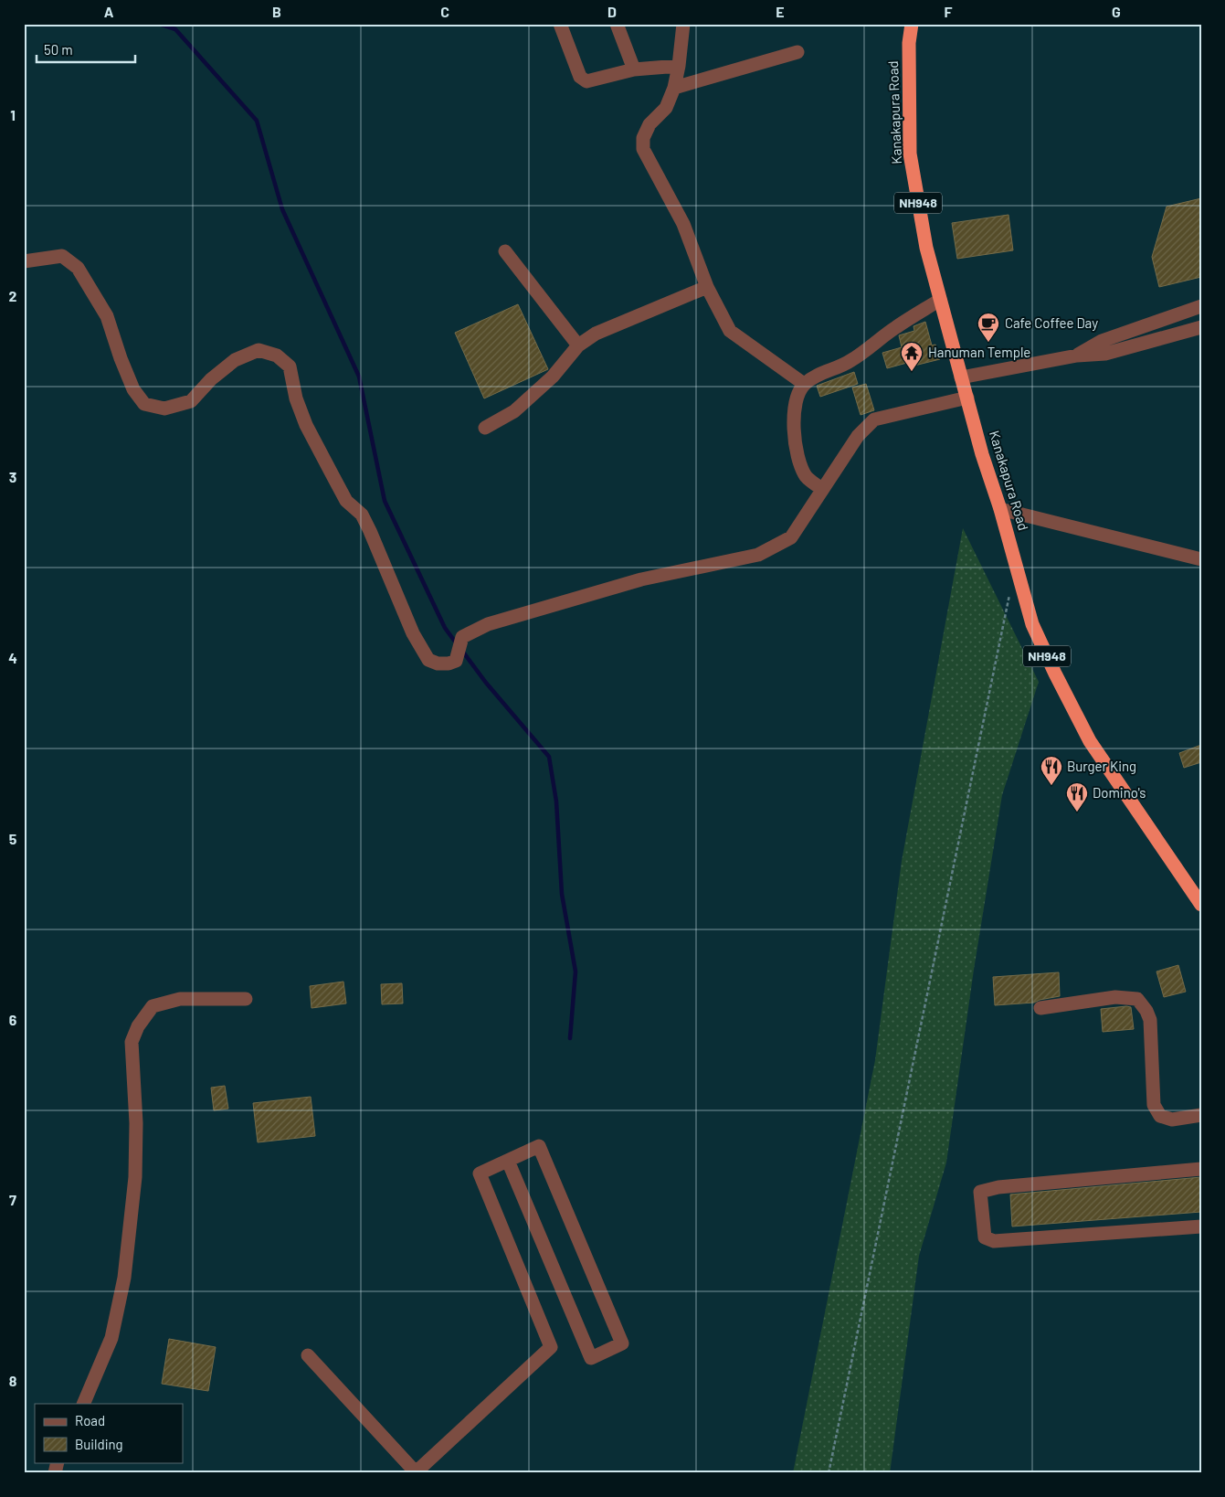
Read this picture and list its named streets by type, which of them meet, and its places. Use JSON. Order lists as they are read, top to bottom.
{
  "streets": {
    "highway": ["Kanakapura Road", "NH948"]
  },
  "places": {
    "cafe": ["Cafe Coffee Day"],
    "temple": ["Hanuman Temple"],
    "restaurant": ["Burger King", "Domino's"]
  },
  "legend": ["Road", "Building"],
  "scale_bar": "50 m",
  "grid": {
    "columns": [
      "A",
      "B",
      "C",
      "D",
      "E",
      "F",
      "G"
    ],
    "rows": [
      "1",
      "2",
      "3",
      "4",
      "5",
      "6",
      "7",
      "8"
    ]
  }
}
